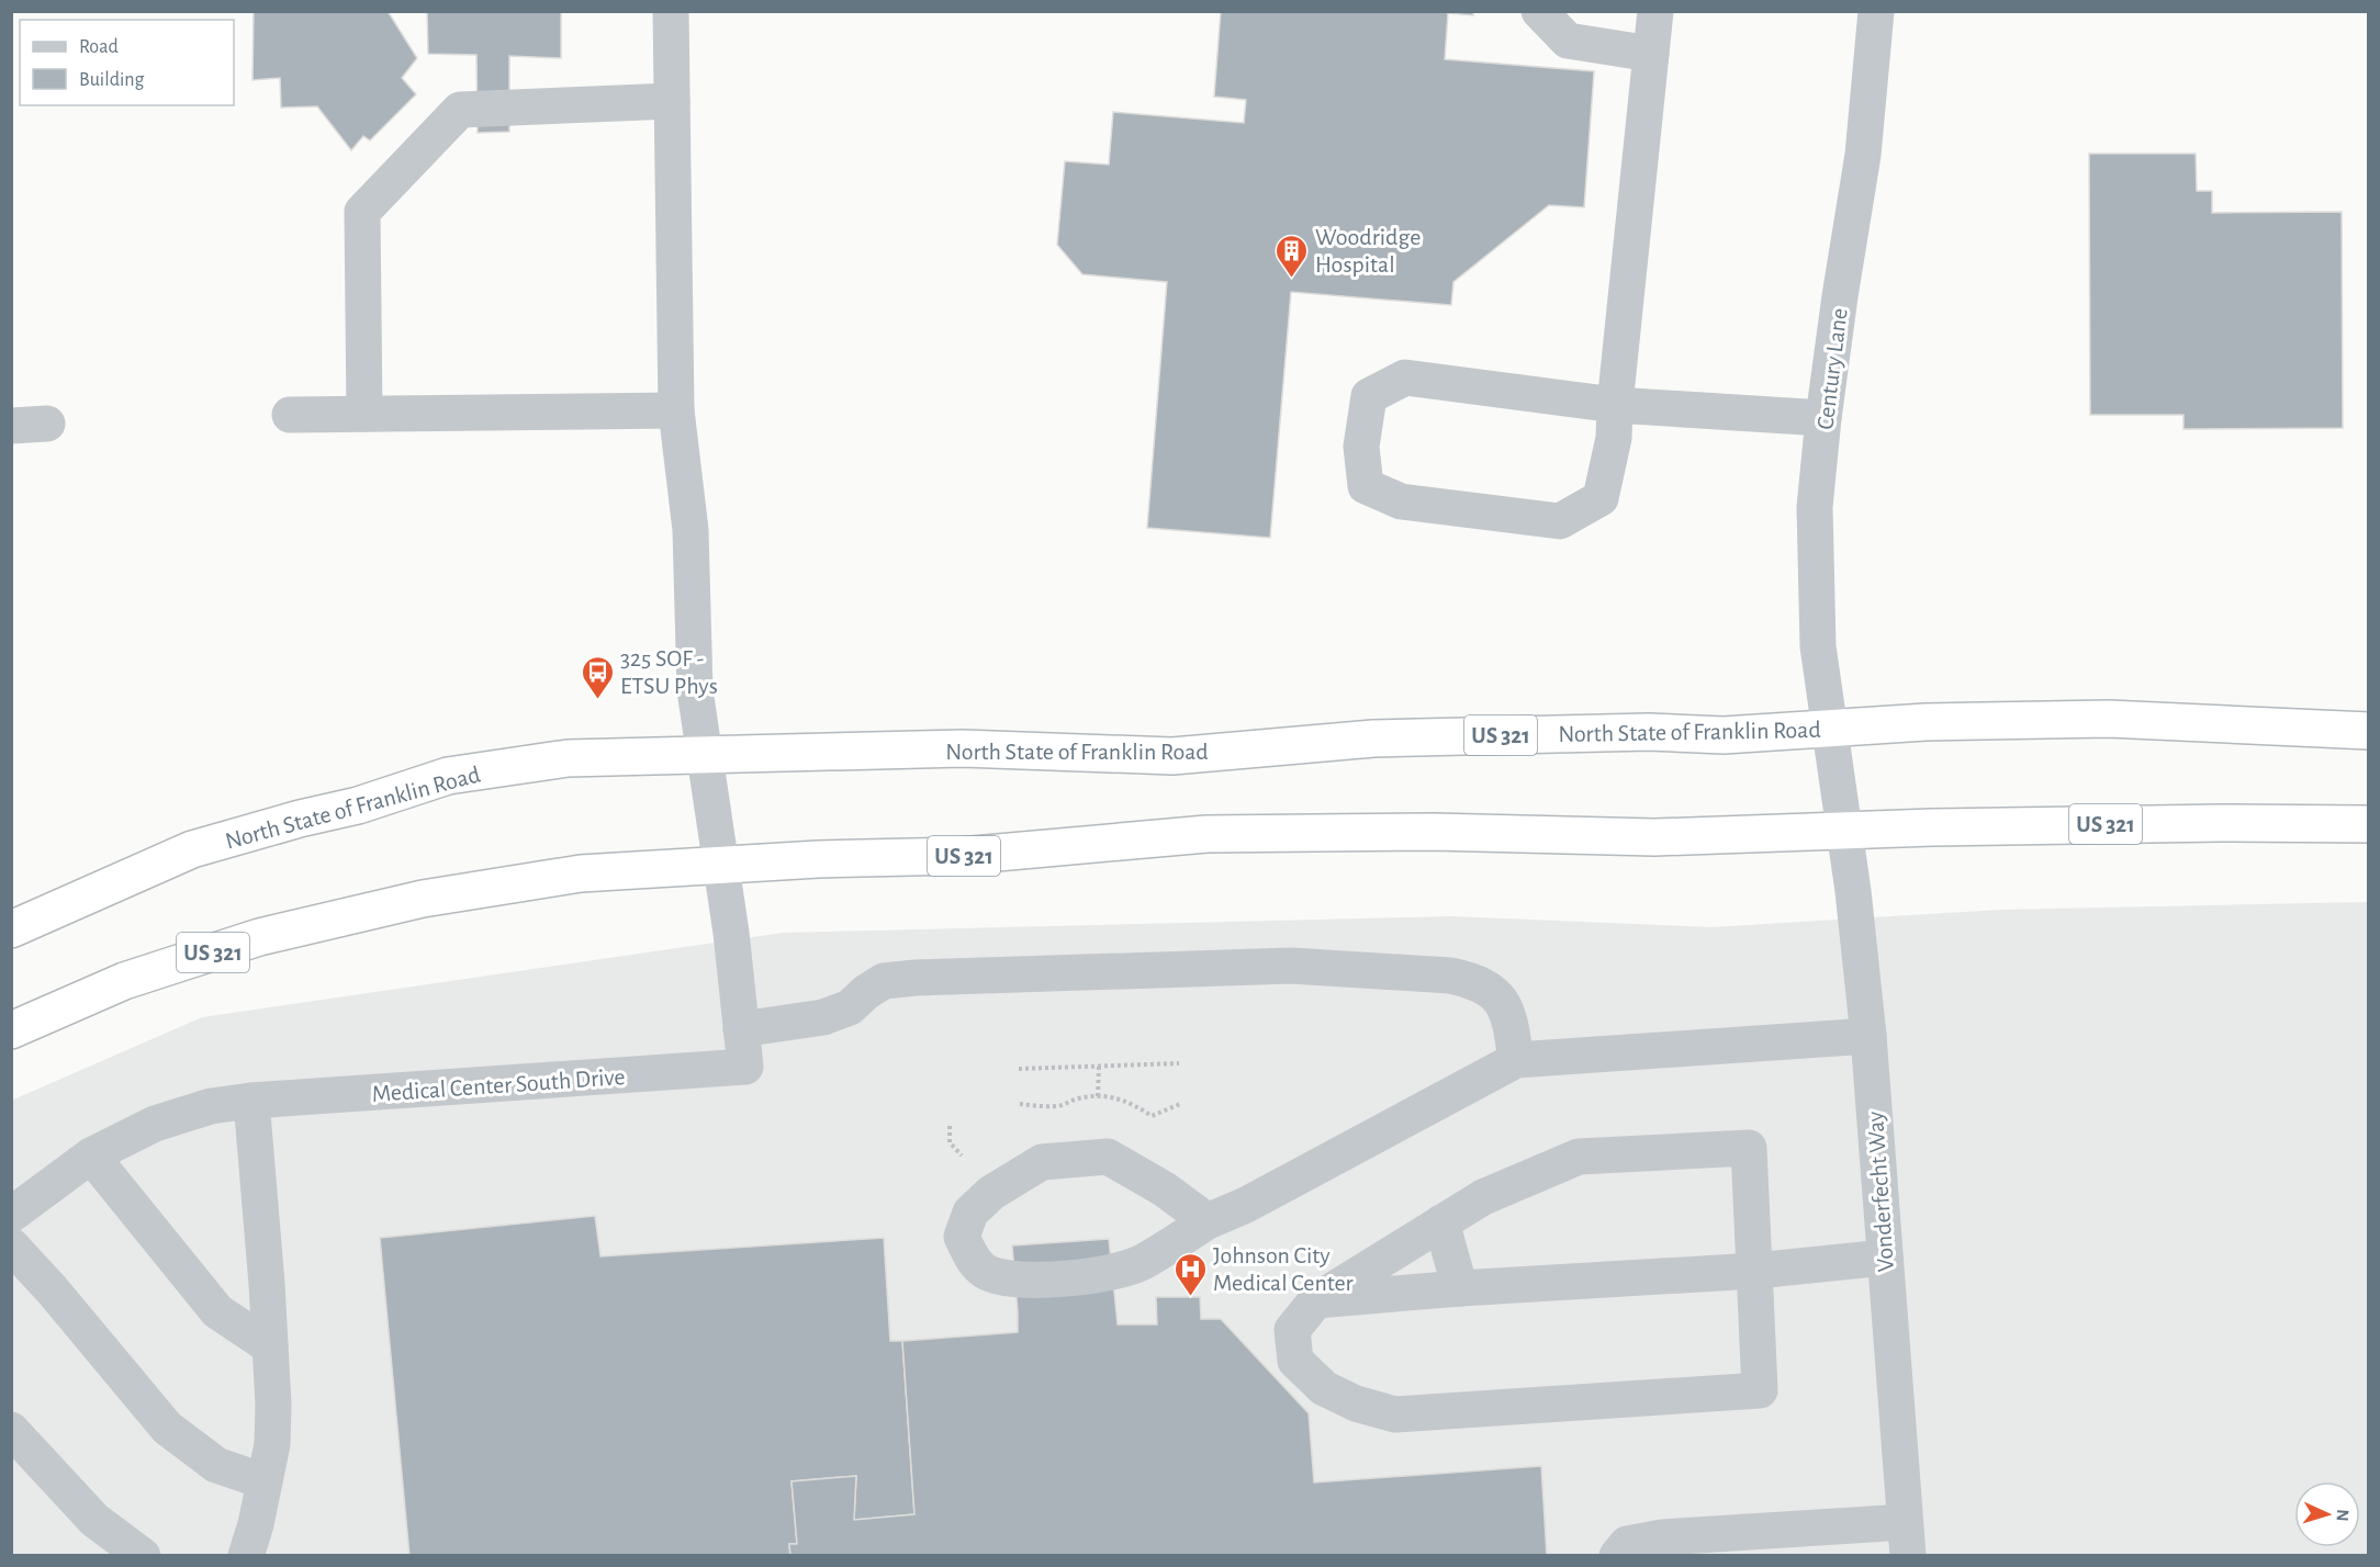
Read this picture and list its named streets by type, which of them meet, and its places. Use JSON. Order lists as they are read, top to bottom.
{
  "streets": {
    "highway": ["North State of Franklin Road", "US 321"],
    "street": ["Century Lane", "Medical Center South Drive", "Vonderfecht Way"]
  },
  "crossings": [
    ["Century Lane", "North State of Franklin Road"],
    ["Century Lane", "US 321"],
    ["Century Lane", "Vonderfecht Way"],
    ["US 321", "Vonderfecht Way"]
  ],
  "places": {
    "building": ["Woodridge Hospital"],
    "bus stop": ["325 SOF - ETSU Phys"],
    "hospital": ["Johnson City Medical Center"]
  },
  "legend": ["Road", "Building"],
  "north": "right"
}
